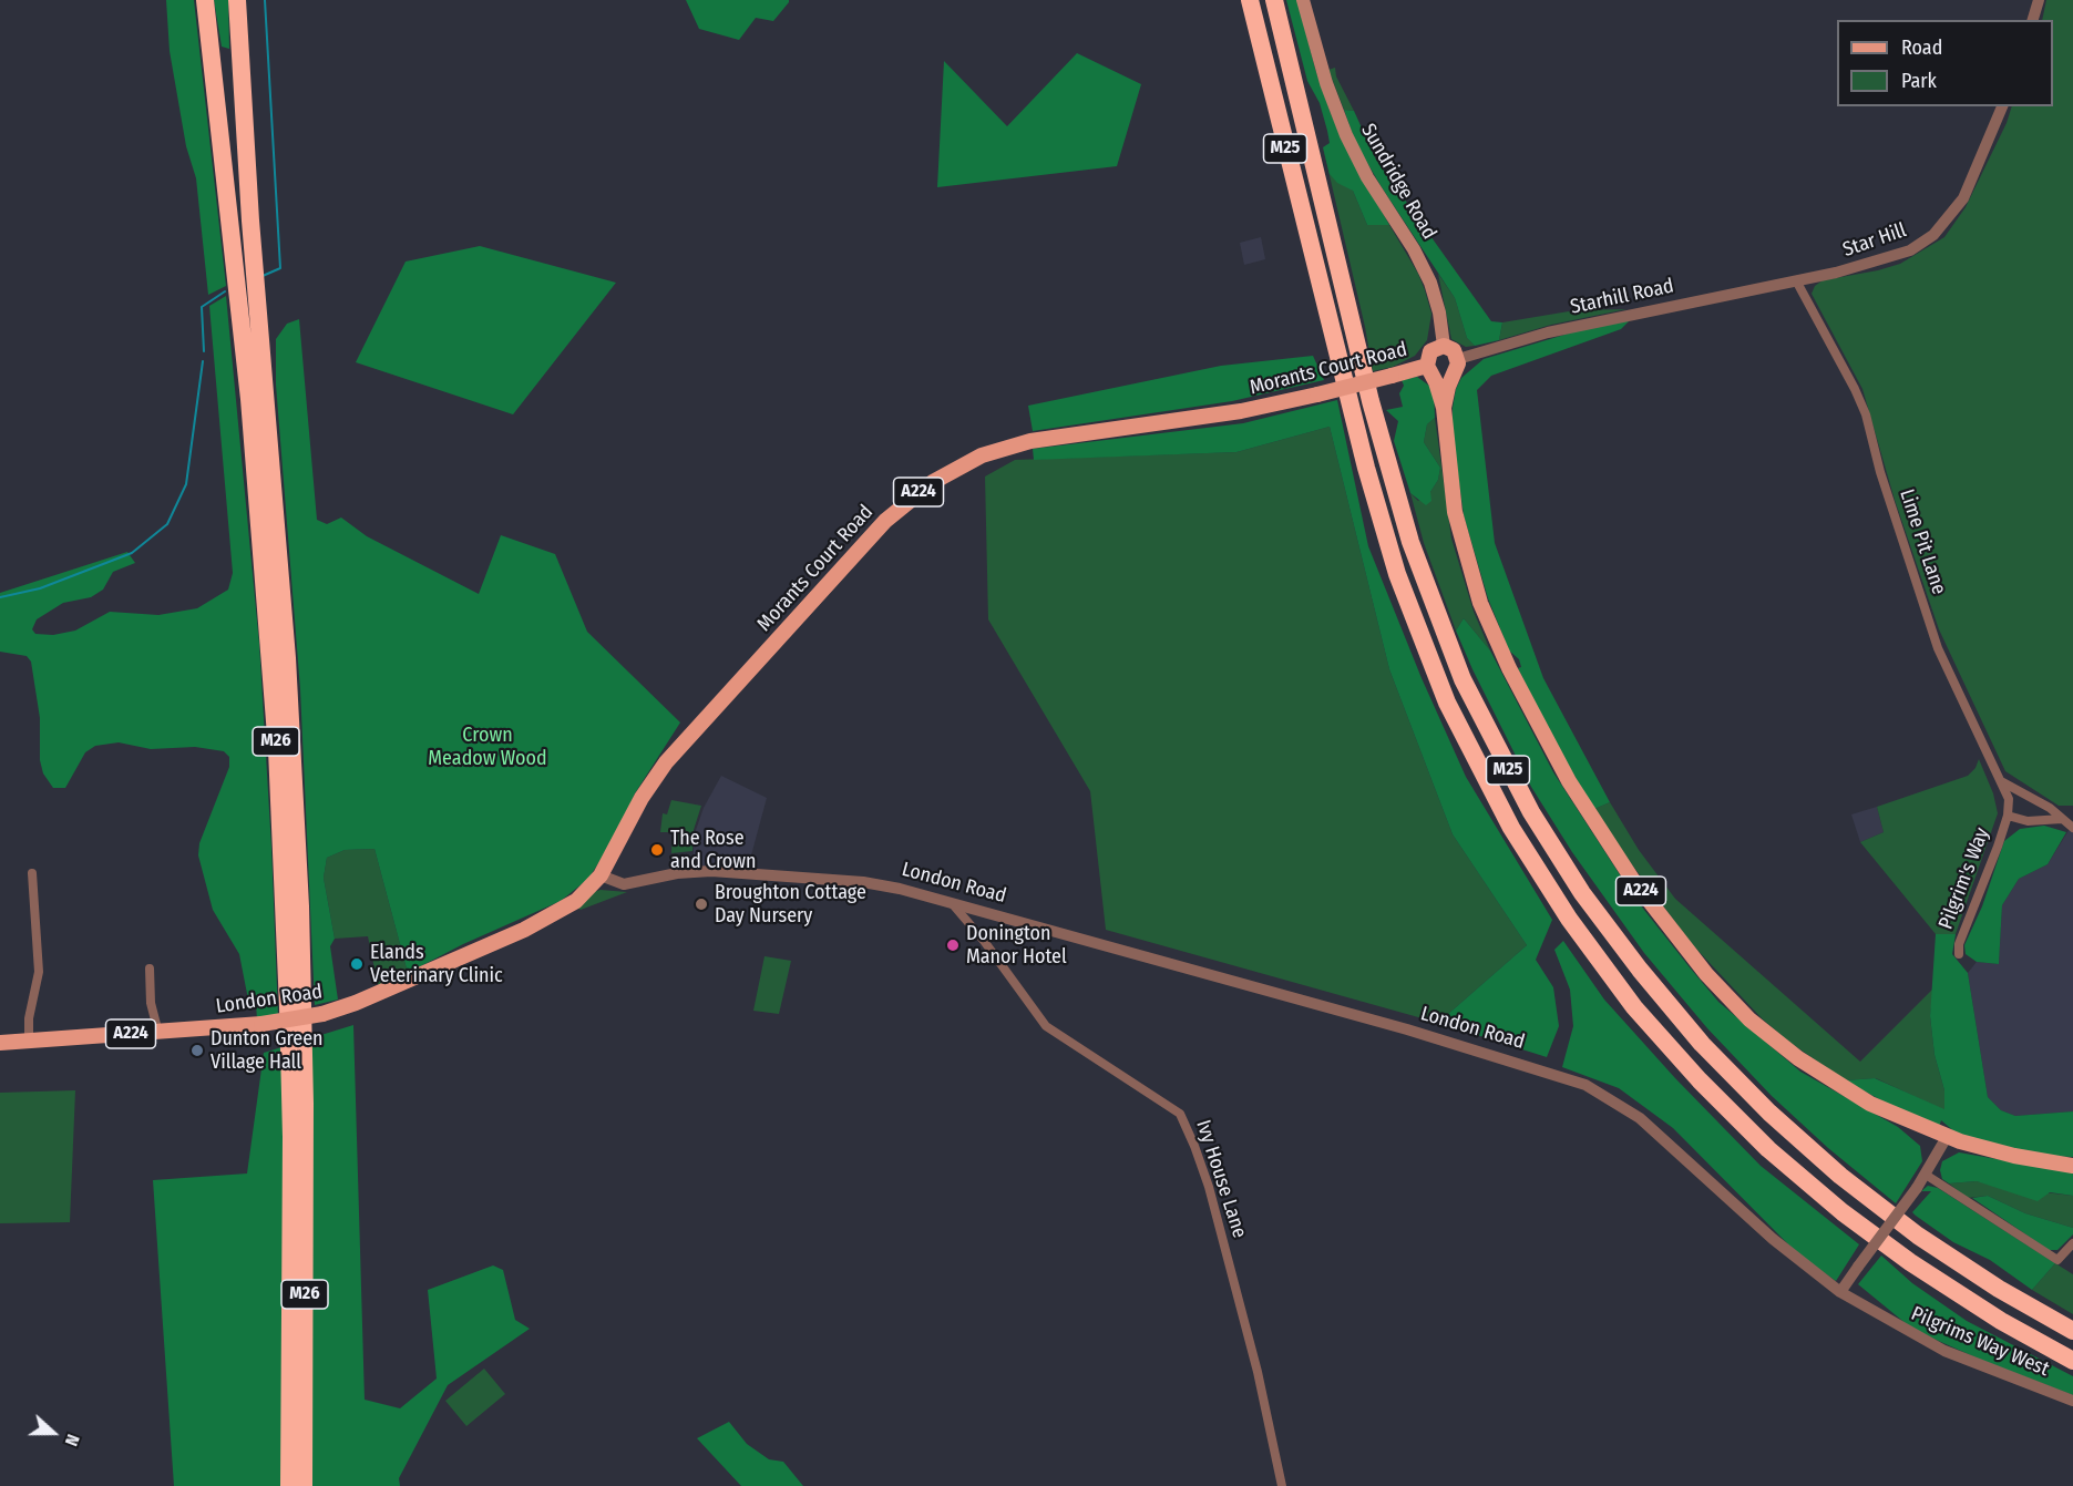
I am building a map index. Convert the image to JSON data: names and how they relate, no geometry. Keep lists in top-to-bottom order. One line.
{"streets":{"highway":["M25","M26"],"main road":["Sundridge Road","Morants Court Road","A224","London Road"],"street":["Star Hill","Starhill Road","Lime Pit Lane","Pilgrim's Way","Ivy House Lane","Pilgrims Way West"]},"crossings":[["Sundridge Road","Starhill Road"],["Sundridge Road","Morants Court Road"],["Sundridge Road","A224"],["Star Hill","Starhill Road"],["Star Hill","Lime Pit Lane"],["Starhill Road","Morants Court Road"],["Starhill Road","A224"],["Starhill Road","Lime Pit Lane"],["Morants Court Road","A224"],["Morants Court Road","London Road"],["Lime Pit Lane","Pilgrim's Way"],["London Road","Ivy House Lane"],["London Road","Pilgrims Way West"]],"parks":["Crown Meadow Wood"],"places":["The Rose and Crown","Broughton Cottage Day Nursery","Donington Manor Hotel","Elands Veterinary Clinic","Dunton Green Village Hall"],"legend":["Road","Park"],"north":"right"}
